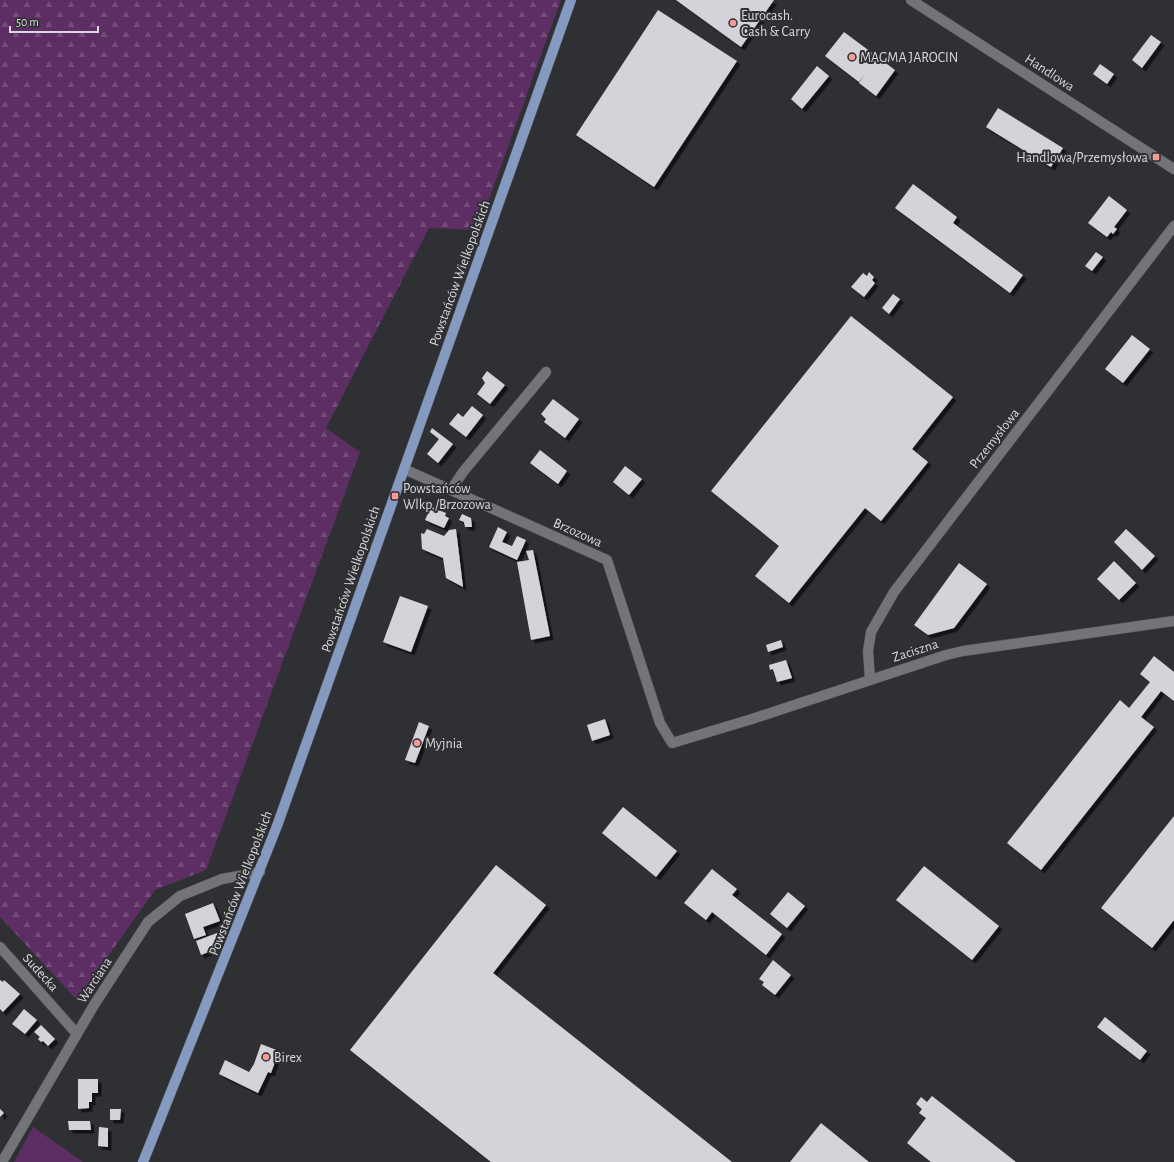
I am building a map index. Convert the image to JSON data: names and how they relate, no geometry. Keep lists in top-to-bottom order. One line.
{"streets":{"main road":["Powstańców Wielkopolskich"],"street":["Handlowa","Przemysłowa","Brzozowa","Zaciszna","Sudecka","Warciana"]},"crossings":[["Powstańców Wielkopolskich","Brzozowa"],["Powstańców Wielkopolskich","Warciana"],["Przemysłowa","Zaciszna"],["Brzozowa","Zaciszna"],["Sudecka","Warciana"]],"places":{"other":["Eurocash. Cash & Carry","MAGMA JAROCIN","Myjnia","Birex"],"transit":["Handlowa/Przemysłowa","Powstańców Wlkp./Brzozowa"]},"scale_bar":"50 m"}
